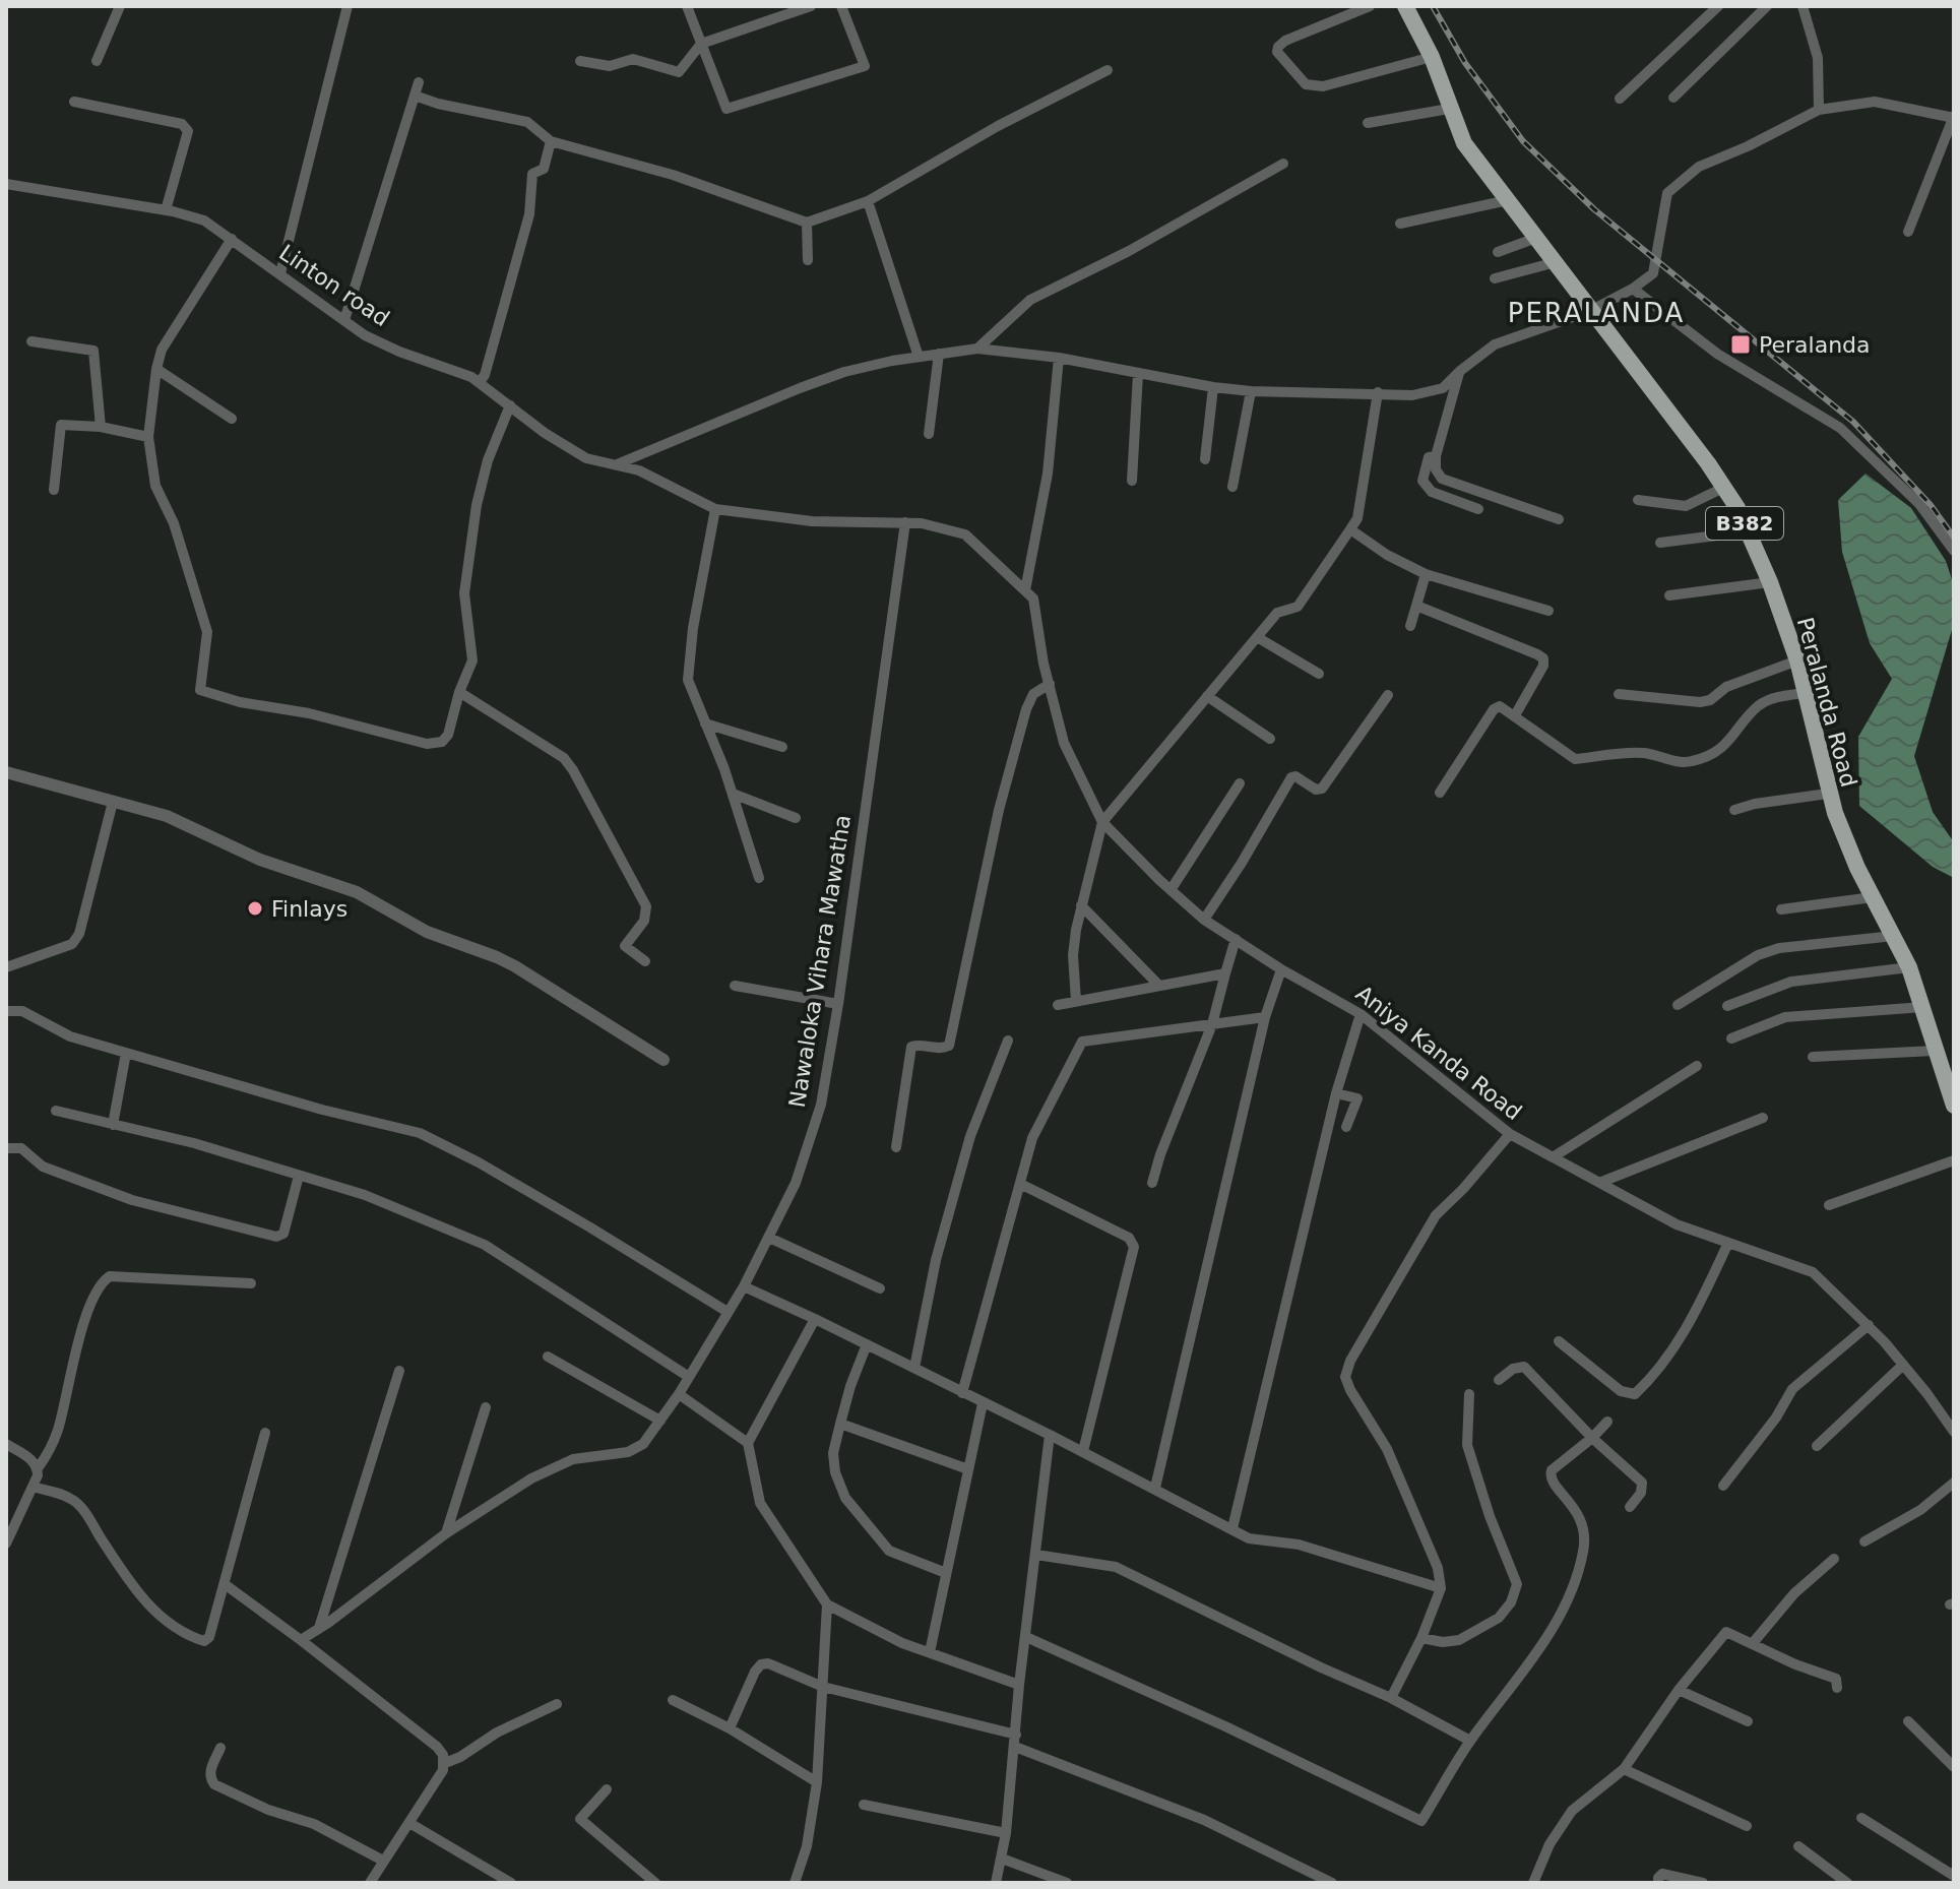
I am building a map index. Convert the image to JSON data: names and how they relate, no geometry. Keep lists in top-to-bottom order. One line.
{"streets":{"main road":["B382","Peralanda Road"],"street":["Linton road","Nawaloka Vihara Mawatha","Aniya Kanda Road"]},"crossings":[["Linton road","Nawaloka Vihara Mawatha"],["Linton road","Aniya Kanda Road"],["Nawaloka Vihara Mawatha","Aniya Kanda Road"]],"districts":["PERALANDA"],"places":{"transit":["Peralanda"],"other":["Finlays"]}}
